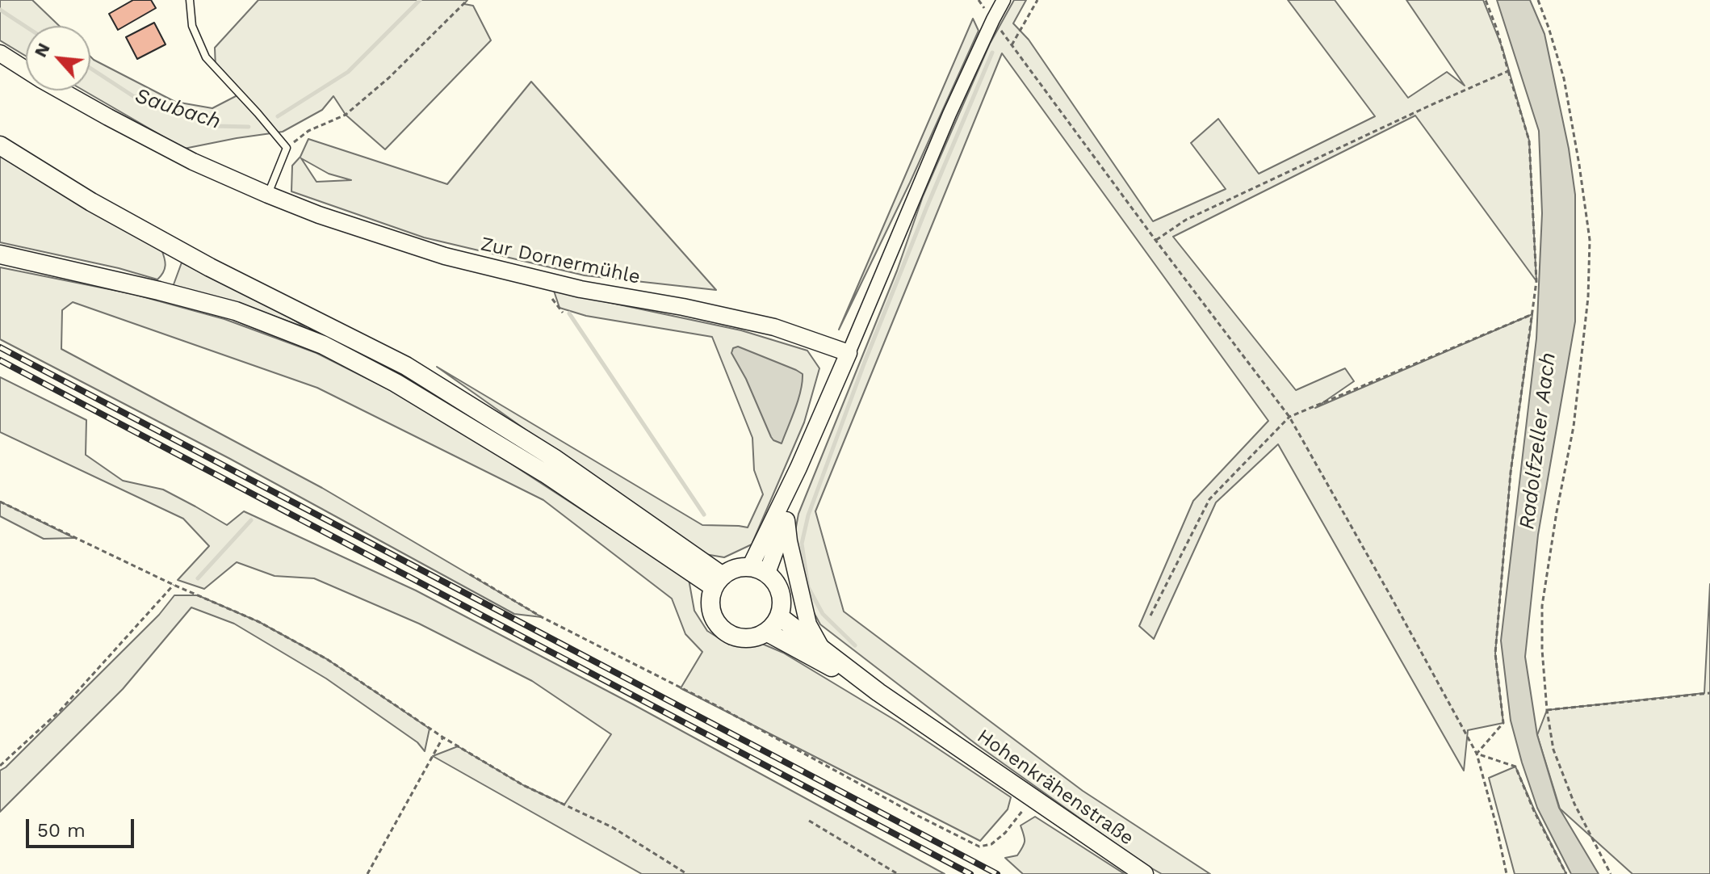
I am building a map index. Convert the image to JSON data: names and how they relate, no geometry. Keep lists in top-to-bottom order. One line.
{"streets":{"main road":["Hohenkrähenstraße"],"street":["Zur Dornermühle"]},"water":["Saubach","Radolfzeller Aach"],"scale_bar":"50 m","north":"top left"}
